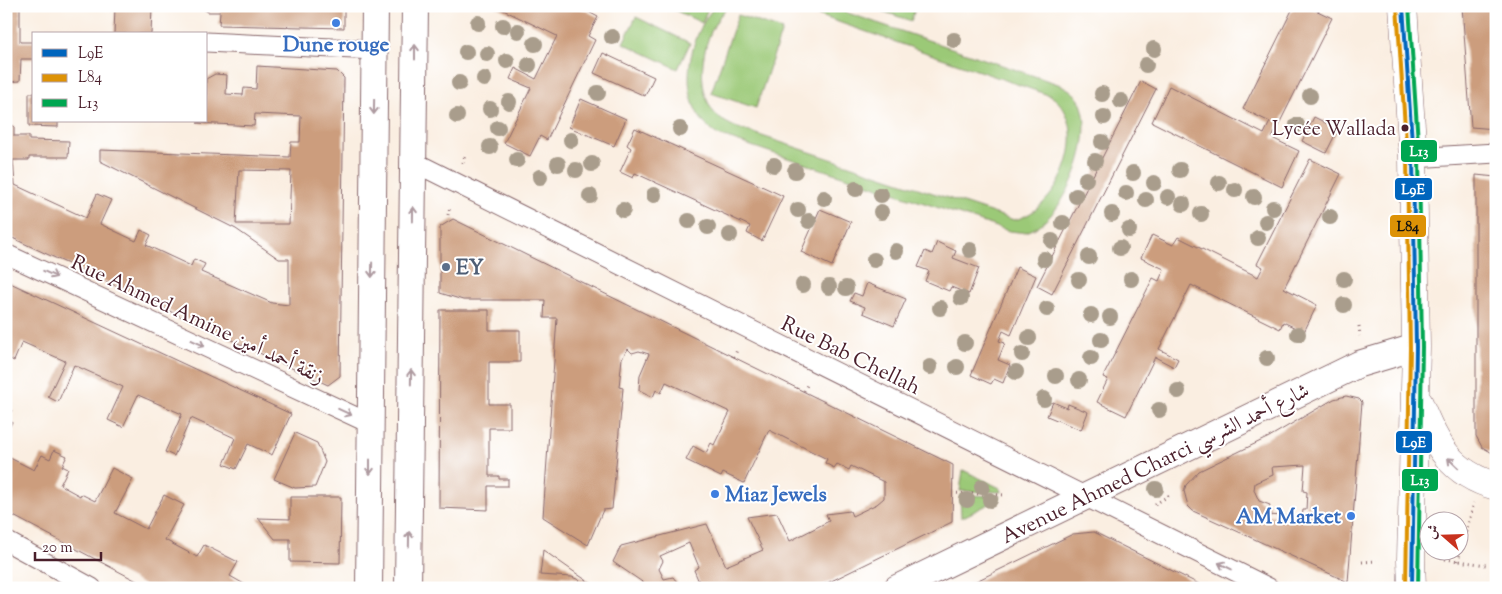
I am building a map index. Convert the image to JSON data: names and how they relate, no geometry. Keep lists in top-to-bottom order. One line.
{"streets":{"main road":["Avenue Ahmed Charci شارع أحمد الشرسي"],"street":["Rue Ahmed Amine زنقة أحمد أمين","Rue Bab Chellah"]},"crossings":[["Rue Bab Chellah","Avenue Ahmed Charci شارع أحمد الشرسي"]],"one_way":["Rue Ahmed Amine زنقة أحمد أمين"],"places":["Dune rouge","Lycée Wallada","EY","Miaz Jewels","AM Market"],"lines":["transit line L9E","transit line L84","transit line L13"],"legend":["L9E","L84","L13"],"scale_bar":"20 m","north":"left"}
